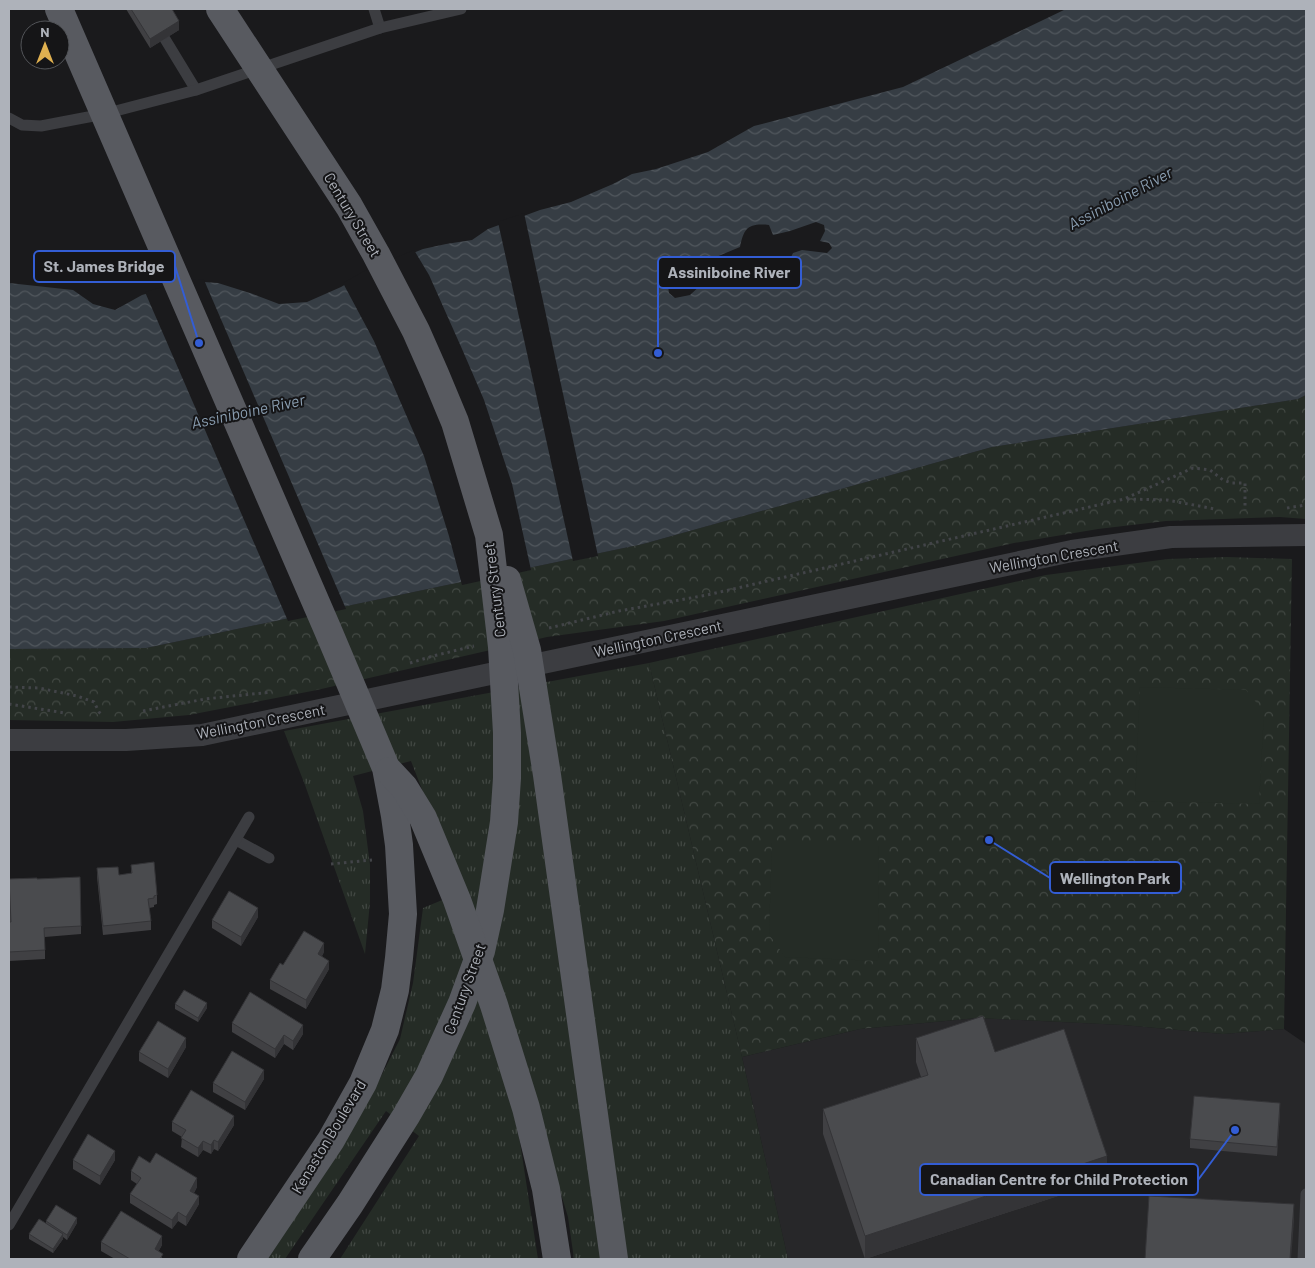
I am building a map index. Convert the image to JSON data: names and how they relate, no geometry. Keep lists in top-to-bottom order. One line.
{"streets":{"main road":["Century Street","Kenaston Boulevard"],"street":["Wellington Crescent"]},"water":["Assiniboine River"],"places":["St. James Bridge","Assiniboine River","Wellington Park","Canadian Centre for Child Protection"],"north":"top"}
